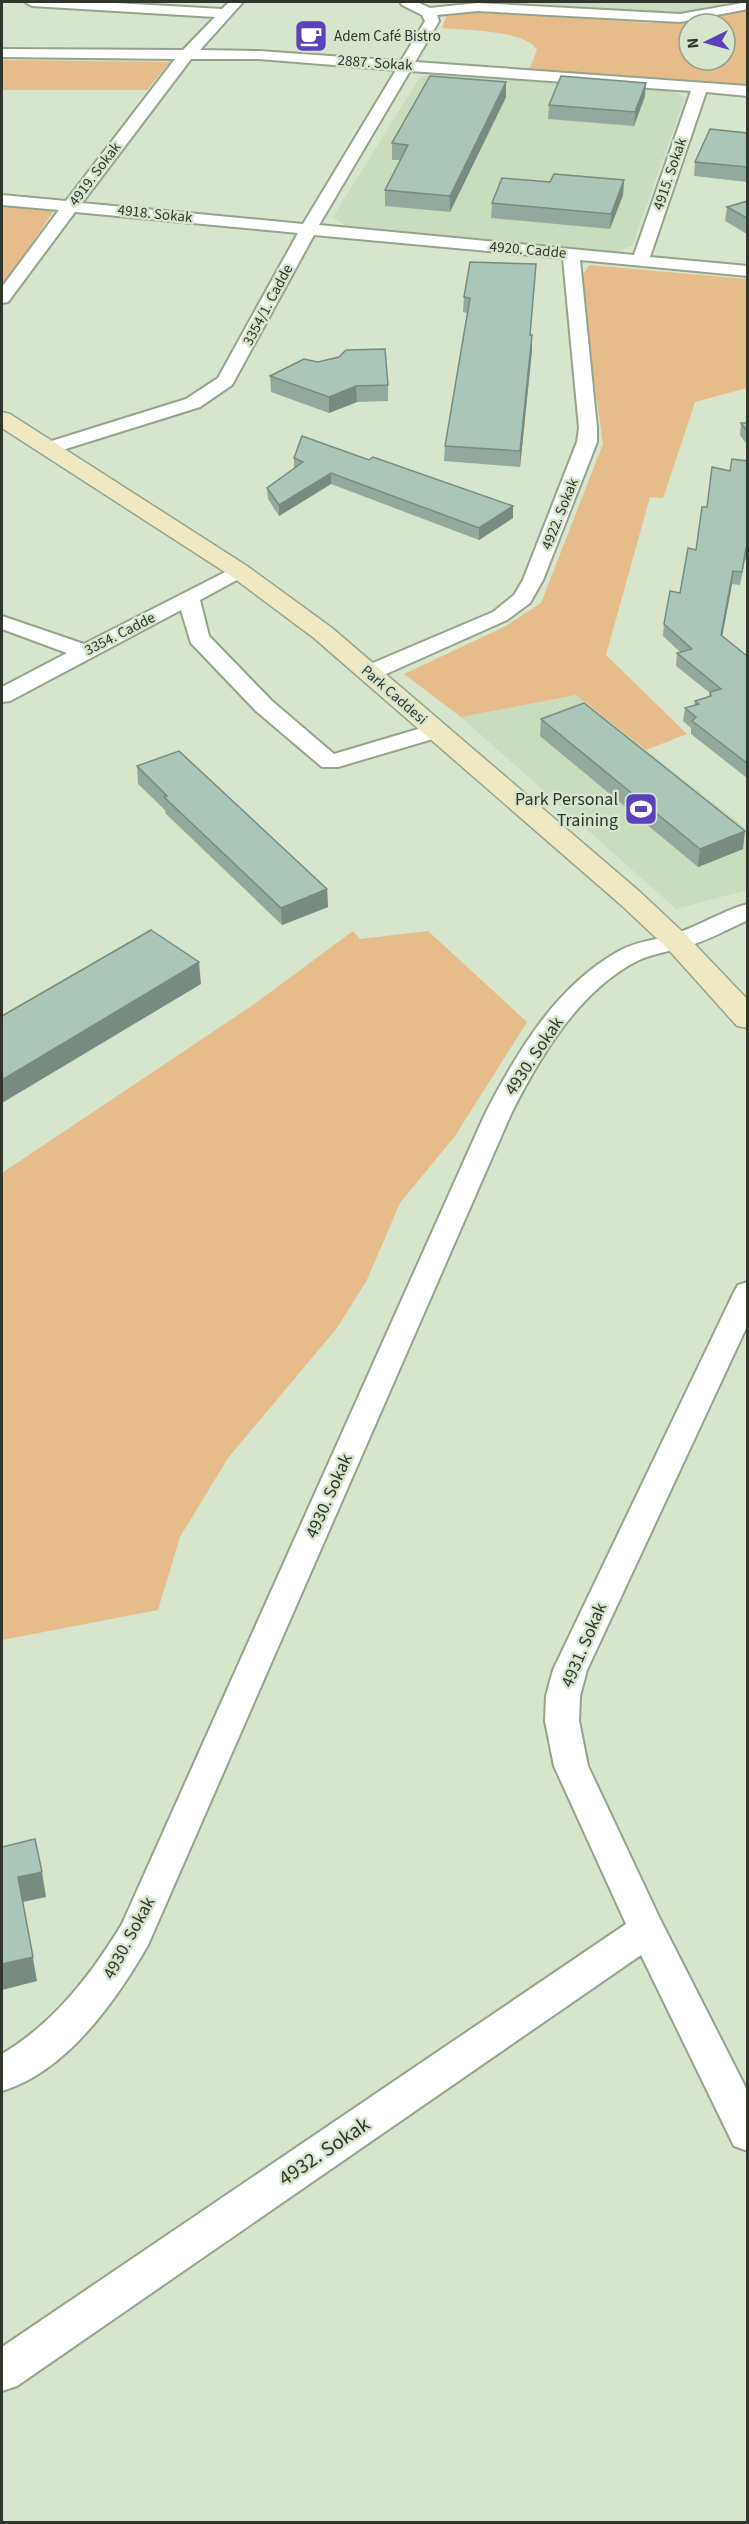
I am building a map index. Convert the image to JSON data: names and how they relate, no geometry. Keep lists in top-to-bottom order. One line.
{"streets":{"street":["2887. Sokak","4919. Sokak","4915. Sokak","4918. Sokak","4920. Cadde","3354/1. Cadde","4922. Sokak","3354. Cadde","Park Caddesi","4930. Sokak","4931. Sokak","4932. Sokak"]},"crossings":[["2887. Sokak","4919. Sokak"],["2887. Sokak","4915. Sokak"],["2887. Sokak","3354/1. Cadde"],["4919. Sokak","4918. Sokak"],["4915. Sokak","4920. Cadde"],["4918. Sokak","4920. Cadde"],["4918. Sokak","3354/1. Cadde"],["4920. Cadde","3354/1. Cadde"],["4920. Cadde","4922. Sokak"],["3354/1. Cadde","Park Caddesi"],["4922. Sokak","Park Caddesi"],["3354. Cadde","Park Caddesi"],["Park Caddesi","4930. Sokak"],["4931. Sokak","4932. Sokak"]],"places":{"cafe":["Adem Café Bistro"],"sports":["Park Personal Training"]},"north":"left"}
